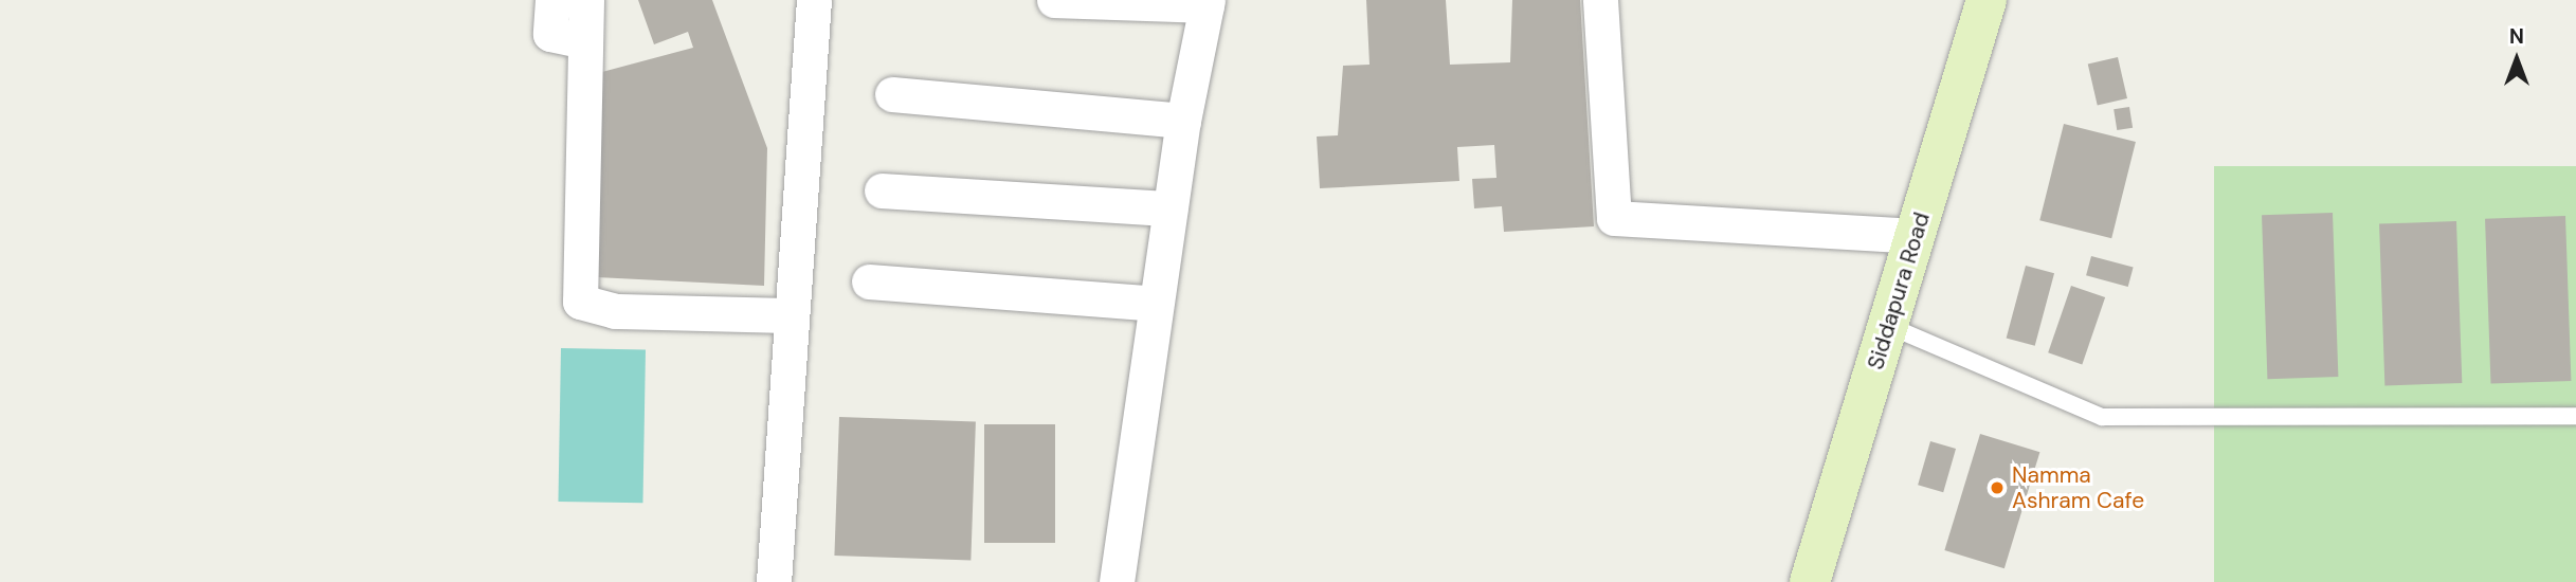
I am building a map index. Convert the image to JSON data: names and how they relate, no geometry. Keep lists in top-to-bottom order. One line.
{"streets":{"street":["Siddapura Road"]},"places":["Namma Ashram Cafe"],"north":"top"}
